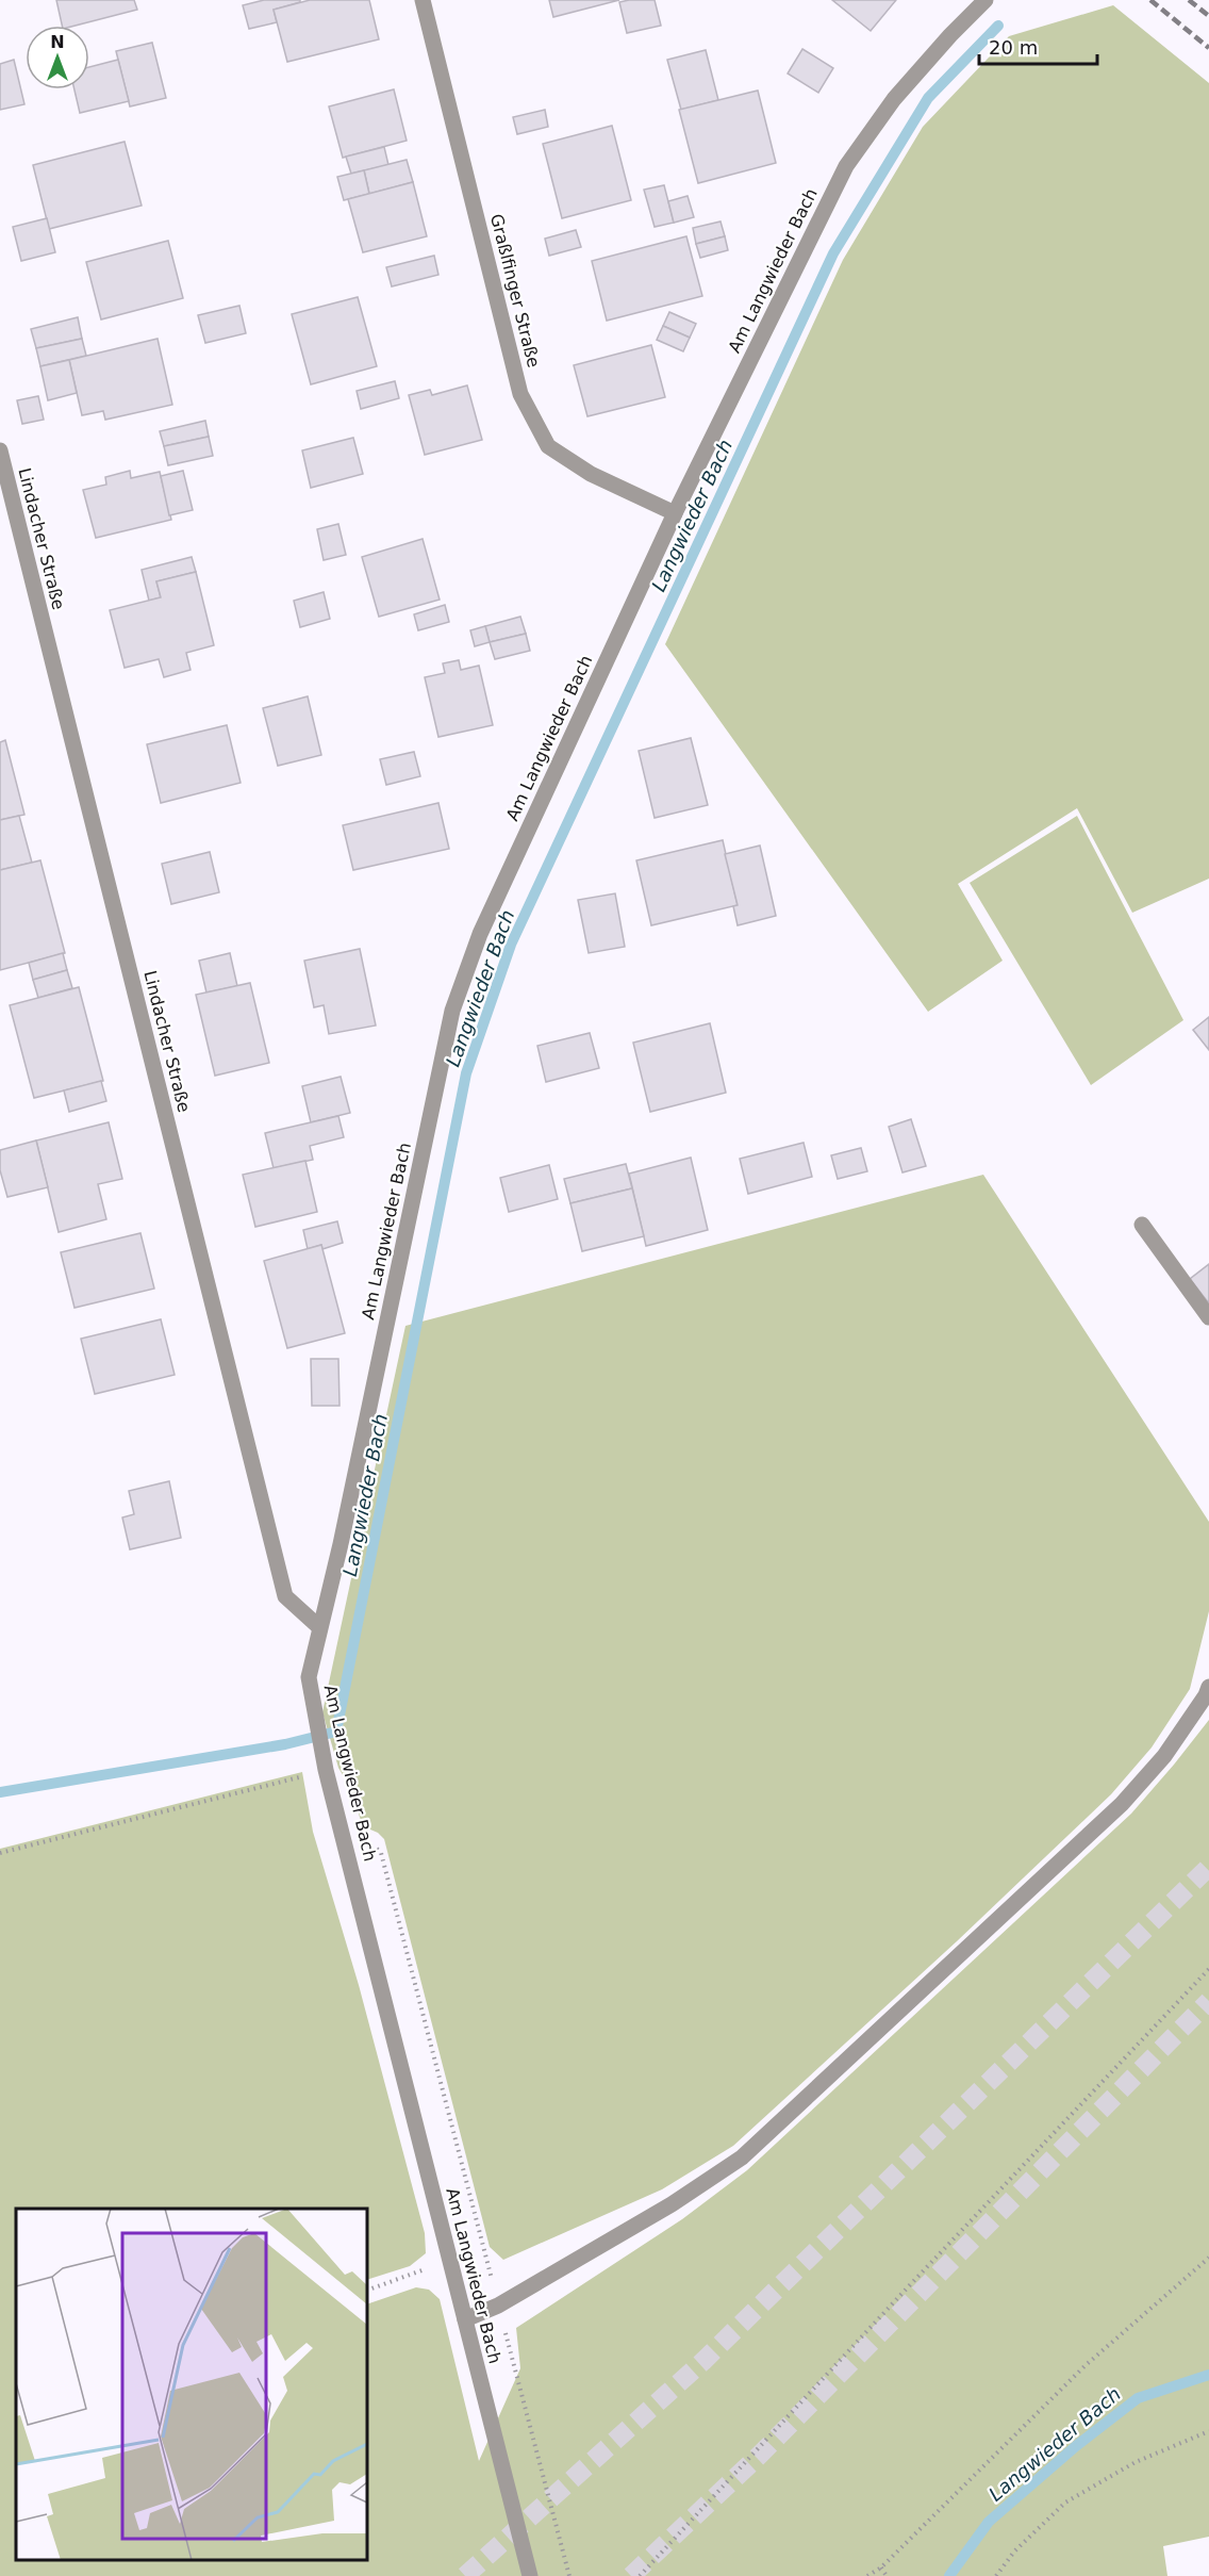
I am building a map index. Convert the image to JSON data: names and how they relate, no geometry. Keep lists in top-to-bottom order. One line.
{"streets":{"street":["Am Langwieder Bach","Graßlfinger Straße","Lindacher Straße"]},"crossings":[["Am Langwieder Bach","Graßlfinger Straße"],["Am Langwieder Bach","Lindacher Straße"]],"water":["Langwieder Bach"],"scale_bar":"20 m","north":"top"}
